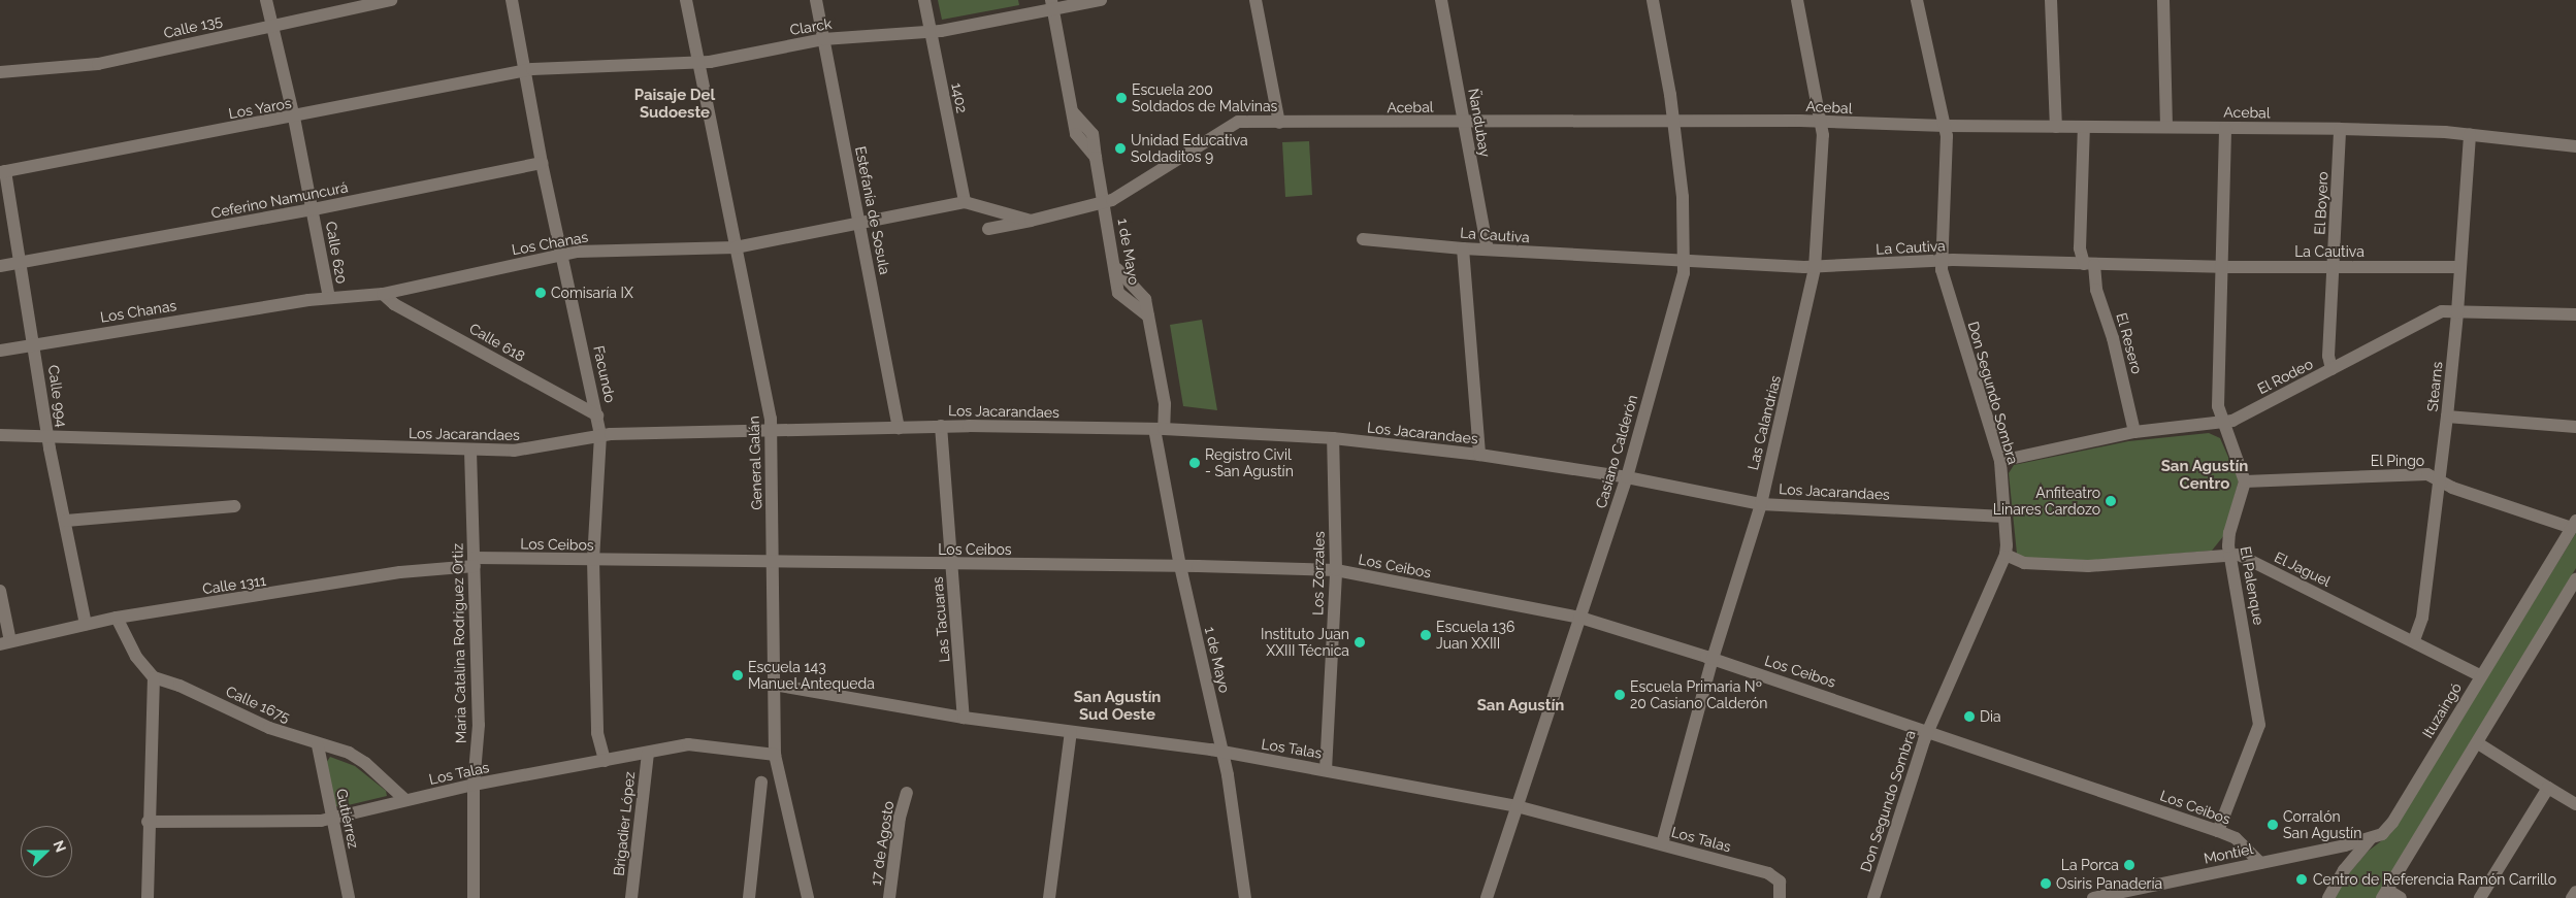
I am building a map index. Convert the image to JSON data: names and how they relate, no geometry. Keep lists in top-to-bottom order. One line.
{"streets":{"street":["Calle 135","Clarck","1402","Acebal","Los Yaros","Ñandubay","Ceferino Namuncurá","El Boyero","Estefanía de Sosula","La Cautiva","Los Chanas","1 de Mayo","Calle 620","Calle 618","El Resero","Facundo","El Rodeo","Stearns","Don Segundo Sombra","Calle 994","Los Jacarandaes","Las Calandrias","Casiano Calderón","El Pingo","General Galán","Los Ceibos","El Jaguel","Los Zorzales","Calle 1311","El Palenque","Las Tacuaras","Maria Catalina Rodriguez Ortiz","Calle 1675","Ituzaingó","Los Talas","Gutiérrez","Brigadier López","17 de Agosto","Montiel"]},"crossings":[["Calle 135","Calle 620"],["Clarck","1402"],["Clarck","Los Yaros"],["Clarck","Estefanía de Sosula"],["Clarck","1 de Mayo"],["Clarck","Facundo"],["Clarck","General Galán"],["1402","Los Chanas"],["Acebal","Ñandubay"],["Acebal","El Boyero"],["Acebal","Los Chanas"],["Acebal","1 de Mayo"],["Acebal","El Resero"],["Acebal","Stearns"],["Acebal","Don Segundo Sombra"],["Acebal","Las Calandrias"],["Acebal","Casiano Calderón"],["Los Yaros","Calle 620"],["Los Yaros","Facundo"],["Los Yaros","Calle 994"],["Ñandubay","La Cautiva"],["Ceferino Namuncurá","Calle 620"],["Ceferino Namuncurá","Facundo"],["Ceferino Namuncurá","Calle 994"],["El Boyero","La Cautiva"],["El Boyero","El Rodeo"],["Estefanía de Sosula","Los Chanas"],["Estefanía de Sosula","Los Jacarandaes"],["La Cautiva","El Resero"],["La Cautiva","Stearns"],["La Cautiva","Don Segundo Sombra"],["La Cautiva","Las Calandrias"],["La Cautiva","Casiano Calderón"],["Los Chanas","1 de Mayo"],["Los Chanas","Calle 620"],["Los Chanas","Calle 618"],["Los Chanas","Facundo"],["Los Chanas","Calle 994"],["Los Chanas","General Galán"],["1 de Mayo","Los Jacarandaes"],["1 de Mayo","Los Ceibos"],["1 de Mayo","Los Talas"],["Calle 618","Facundo"],["El Resero","El Rodeo"],["Facundo","Los Jacarandaes"],["Facundo","Los Ceibos"],["Facundo","Los Talas"],["El Rodeo","Stearns"],["El Rodeo","Don Segundo Sombra"],["Stearns","El Pingo"],["Stearns","El Jaguel"],["Don Segundo Sombra","Los Jacarandaes"],["Don Segundo Sombra","Los Ceibos"],["Don Segundo Sombra","El Jaguel"],["Calle 994","Los Jacarandaes"],["Calle 994","Calle 1311"],["Los Jacarandaes","Las Calandrias"],["Los Jacarandaes","Casiano Calderón"],["Los Jacarandaes","General Galán"],["Los Jacarandaes","Los Zorzales"],["Los Jacarandaes","Las Tacuaras"],["Los Jacarandaes","Maria Catalina Rodriguez Ortiz"],["Las Calandrias","Los Ceibos"],["Las Calandrias","Los Talas"],["Casiano Calderón","Los Ceibos"],["Casiano Calderón","Los Talas"],["El Pingo","El Palenque"],["El Pingo","Ituzaingó"],["General Galán","Los Ceibos"],["General Galán","Los Talas"],["Los Ceibos","Los Zorzales"],["Los Ceibos","Calle 1311"],["Los Ceibos","El Palenque"],["Los Ceibos","Las Tacuaras"],["Los Ceibos","Maria Catalina Rodriguez Ortiz"],["Los Ceibos","Montiel"],["El Jaguel","El Palenque"],["El Jaguel","Ituzaingó"],["Los Zorzales","Los Talas"],["Calle 1311","Maria Catalina Rodriguez Ortiz"],["Calle 1311","Calle 1675"],["Las Tacuaras","Los Talas"],["Maria Catalina Rodriguez Ortiz","Los Talas"],["Calle 1675","Los Talas"],["Calle 1675","Gutiérrez"],["Ituzaingó","Montiel"],["Los Talas","Gutiérrez"],["Los Talas","Brigadier López"]],"districts":["Paisaje Del Sudoeste","San Agustín Centro","San Agustín Sud Oeste","San Agustín"],"places":["Escuela 200 Soldados de Malvinas","Unidad Educativa Soldaditos 9","Comisaría IX","Registro Civil - San Agustín","Anfiteatro Linares Cardozo","Escuela 136 Juan XXIII","Instituto Juan XXIII Técnica","Escuela 143 Manuel Antequeda","Escuela Primaria Nº 20 Casiano Calderón","Dia","Corralón San Agustín","La Porca","Centro de Referencia Ramón Carrillo","Osiris Panadería"],"north":"right"}
